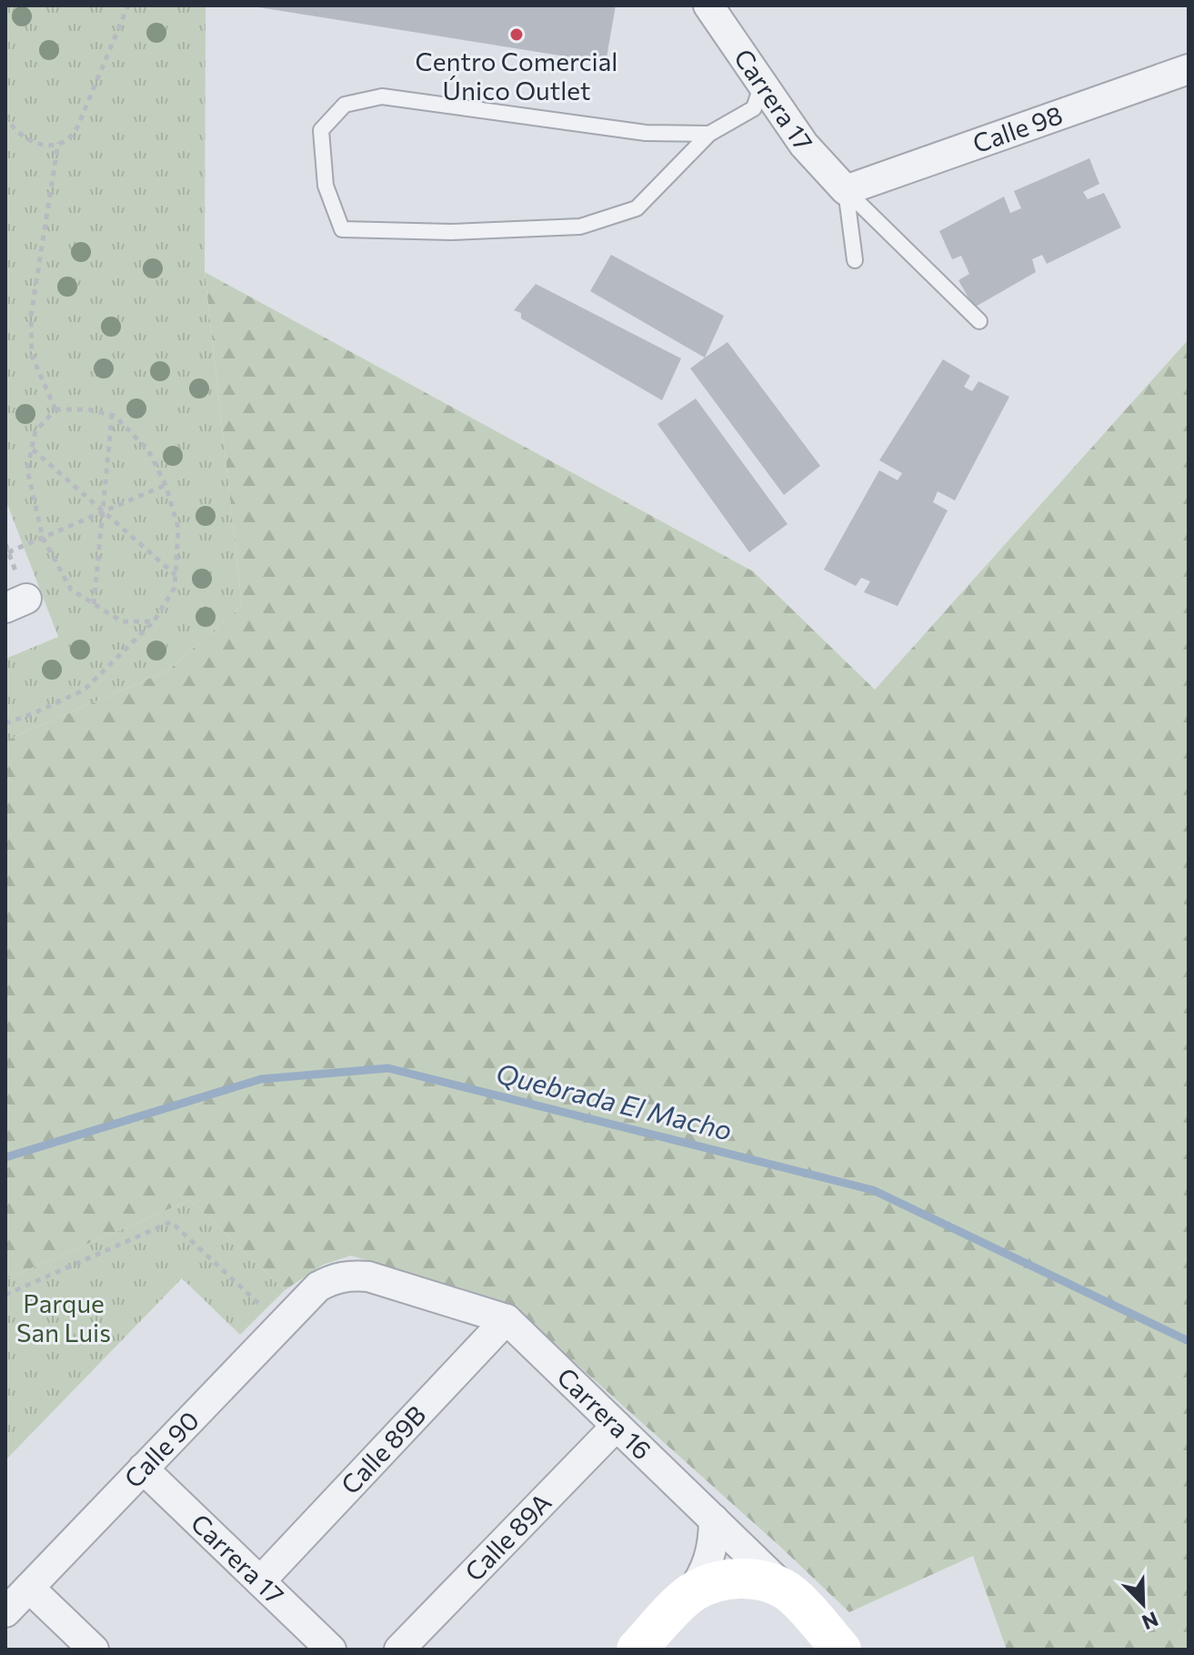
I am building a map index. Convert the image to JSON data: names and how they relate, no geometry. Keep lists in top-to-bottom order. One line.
{"streets":{"street":["Carrera 17","Calle 98","Carrera 16","Calle 90","Calle 89B","Calle 89A"]},"crossings":[["Carrera 17","Calle 98"],["Carrera 17","Calle 90"],["Carrera 17","Calle 89B"],["Carrera 16","Calle 90"],["Carrera 16","Calle 89B"],["Carrera 16","Calle 89A"]],"water":["Quebrada El Macho"],"parks":["Parque San Luis"],"places":["Centro Comercial Único Outlet"],"north":"bottom right"}
